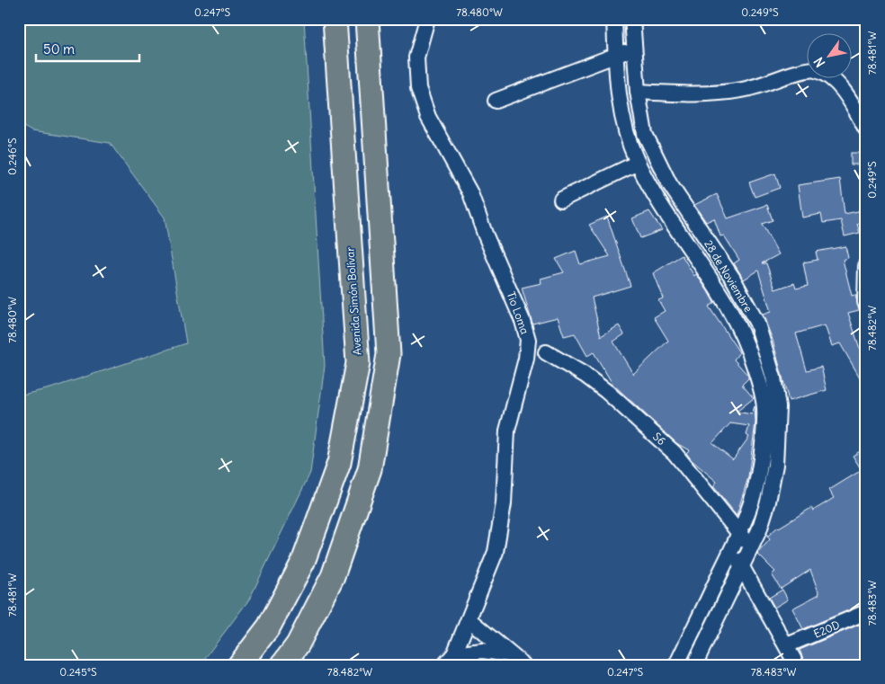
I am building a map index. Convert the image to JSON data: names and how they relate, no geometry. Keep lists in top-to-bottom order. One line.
{"streets":{"highway":["Avenida Simón Bolívar"],"street":["28 de Noviembre","Tio Loma","S6","E20D"]},"crossings":[["28 de Noviembre","S6"]],"scale_bar":"50 m","north":"bottom left","coordinates":["0.247°S","78.480°W","0.249°S","78.481°W","0.246°S","78.482°W","78.483°W","0.245°S"]}
